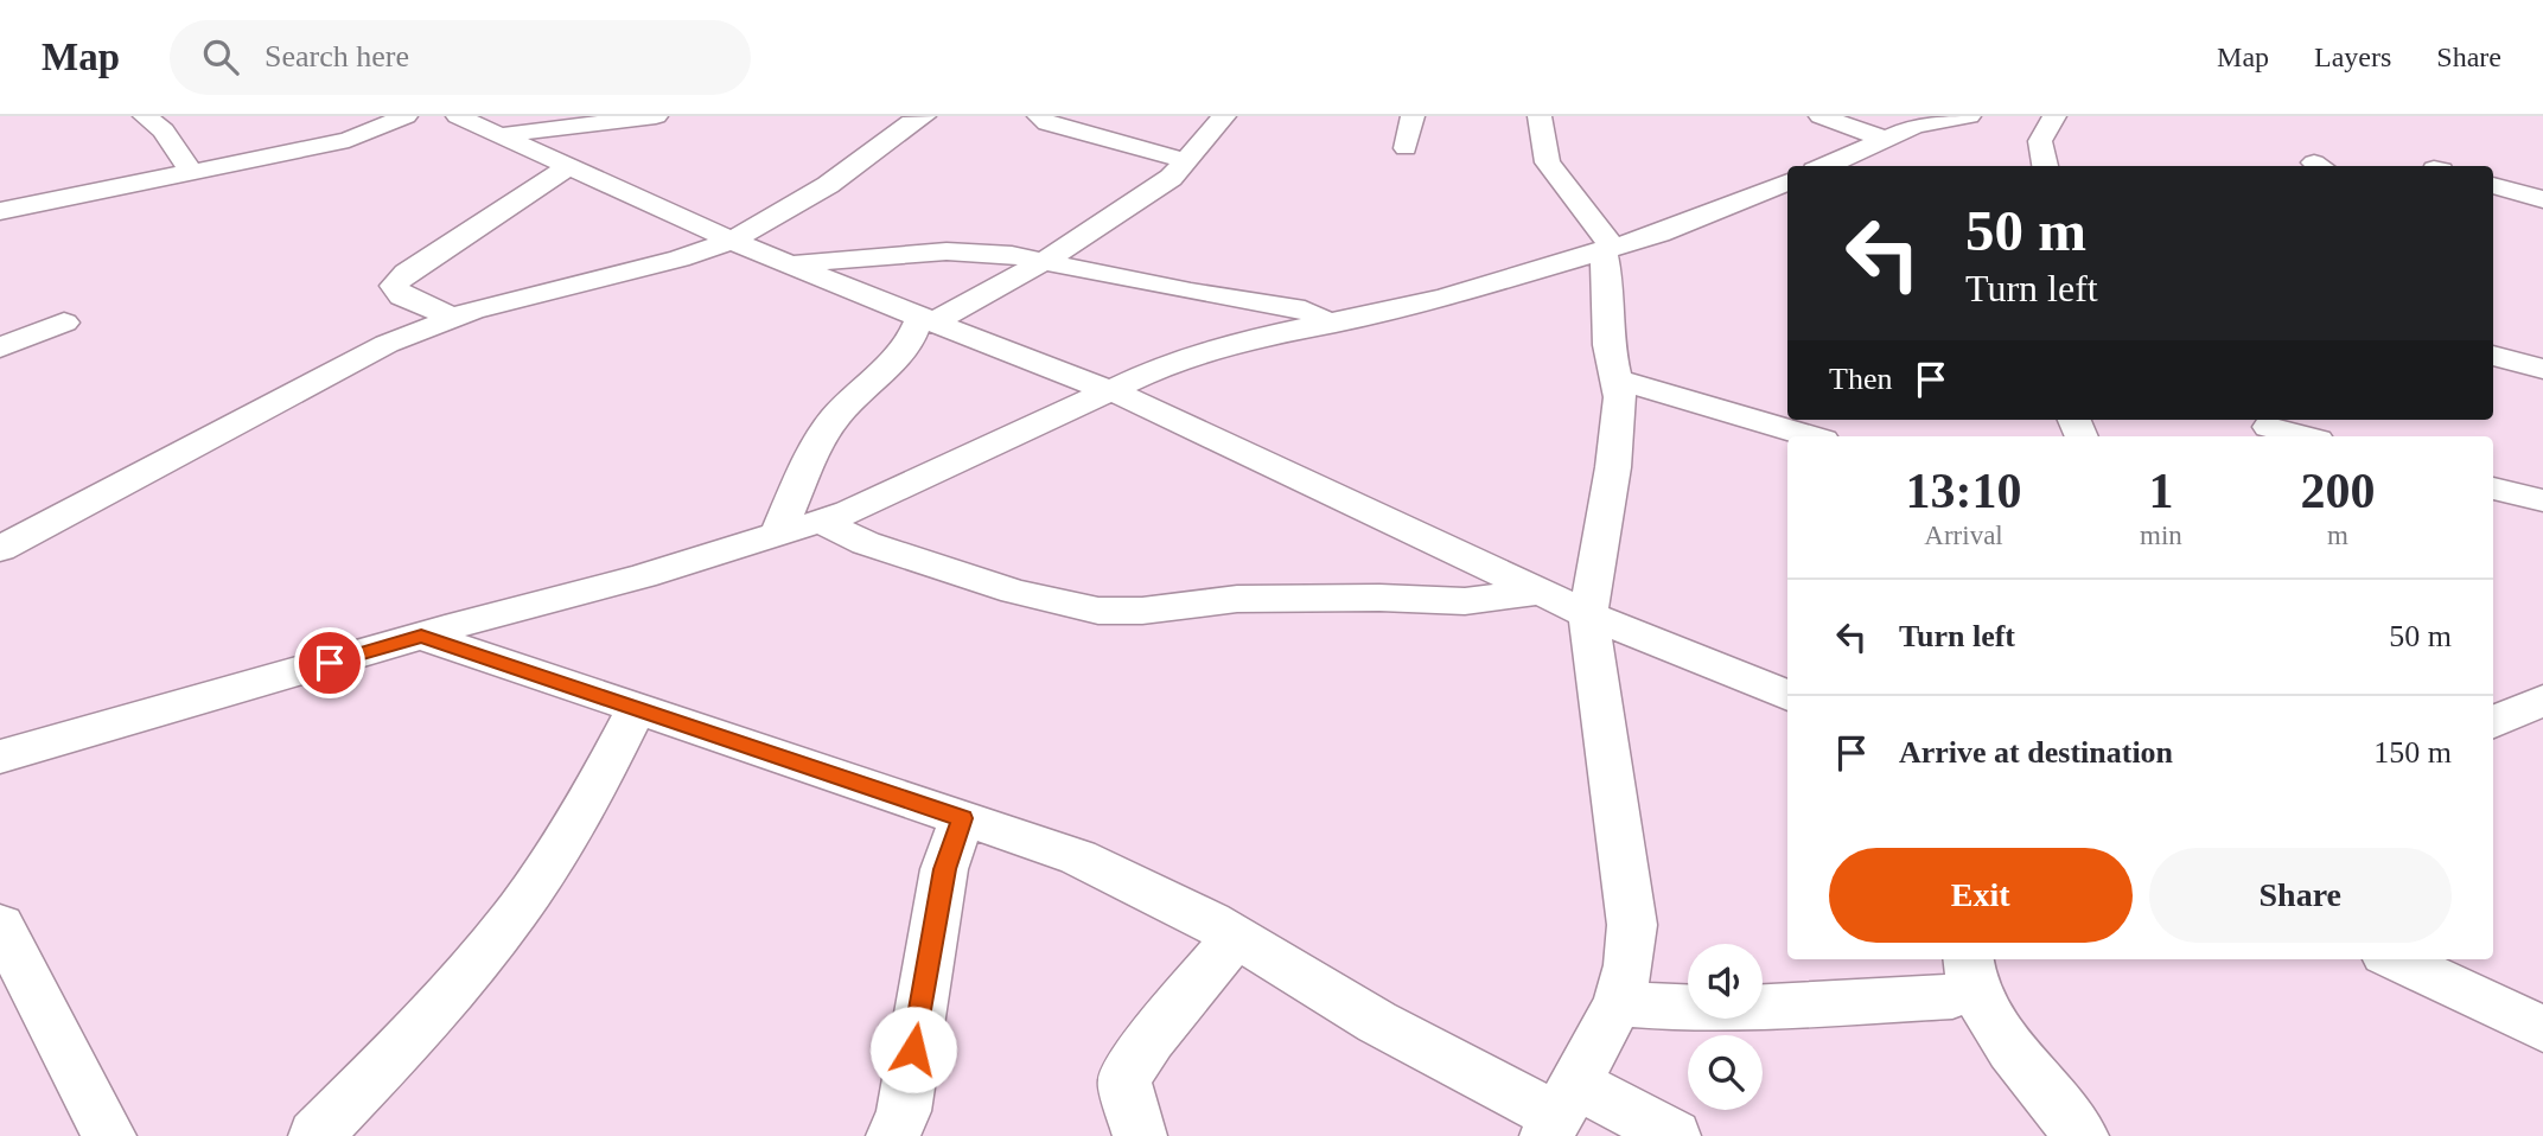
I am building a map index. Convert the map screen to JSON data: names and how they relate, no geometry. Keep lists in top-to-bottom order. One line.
{"page":{"header":"Map","search":"Search here","nav":["Map","Layers","Share"],"turn":["50 m","Turn left"],"then":"Then","eta":["13:10","Arrival","1","min","200","m"],"list":[{"name":"Turn left","value":"50 m"},{"name":"Arrive at destination","value":"150 m"}],"buttons":["Exit","Share"]}}
